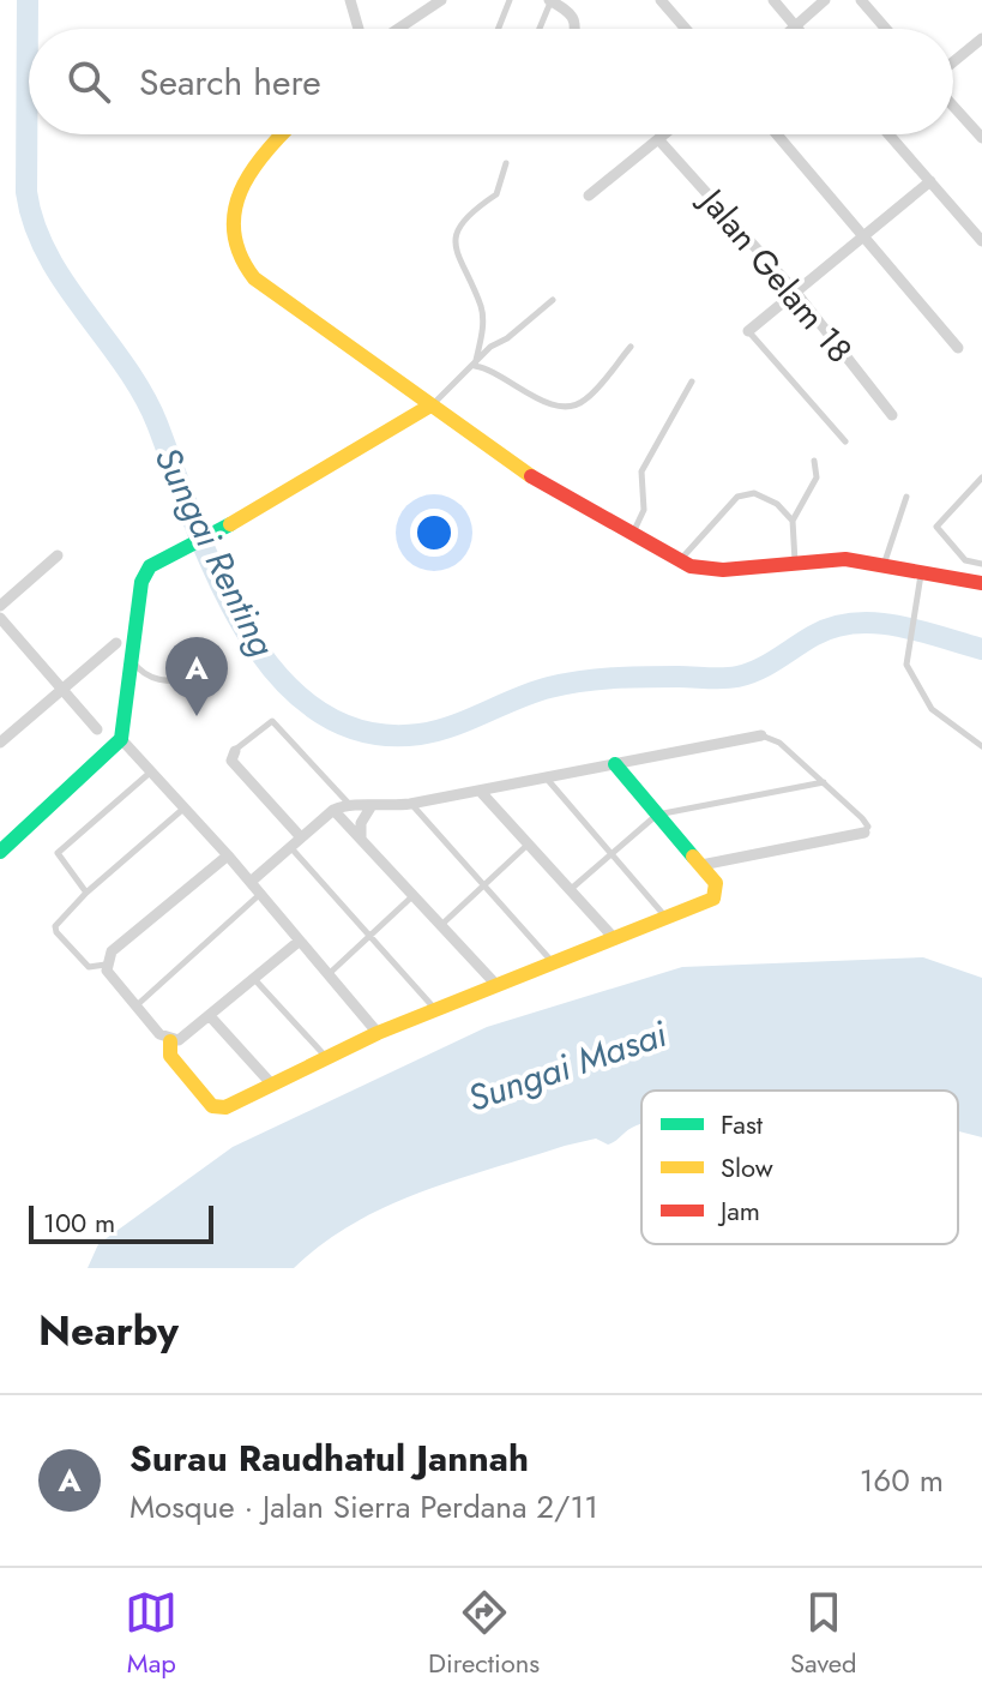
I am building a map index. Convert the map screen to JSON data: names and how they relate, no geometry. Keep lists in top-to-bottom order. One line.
{"streets":{"street":["Jalan Gelam 18"]},"water":["Sungai Renting","Sungai Masai"],"legend":["Fast","Slow","Jam"],"scale_bar":"100 m","page":{"search":"Search here","pins":"A","scale":"100 m","heading":"Nearby","list":[{"mark":"A","name":"Surau Raudhatul Jannah","note":"Mosque · Jalan Sierra Perdana 2/11","value":"160 m"}],"nav":["Map","Directions","Saved"]}}
